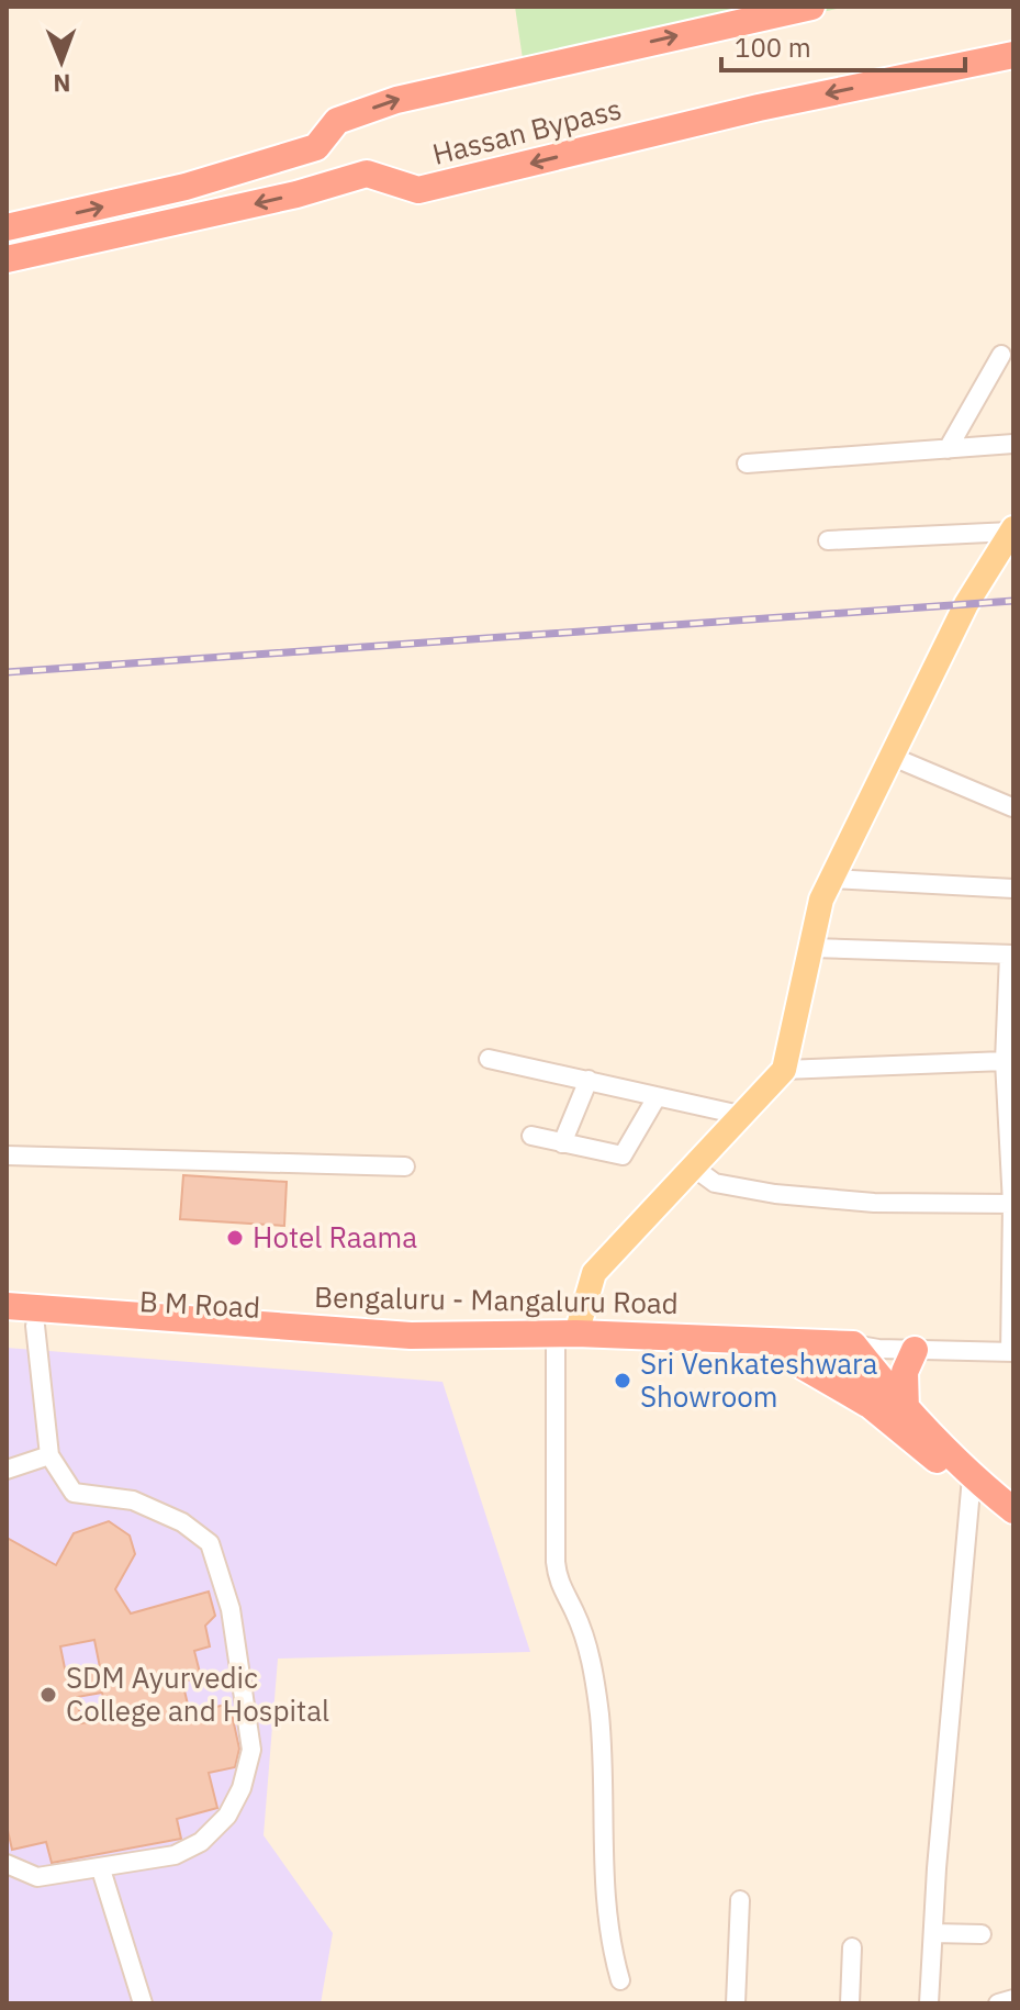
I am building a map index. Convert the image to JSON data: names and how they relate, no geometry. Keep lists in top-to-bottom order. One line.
{"streets":{"highway":["Hassan Bypass","Bengaluru - Mangaluru Road","B M Road"]},"crossings":[["Bengaluru - Mangaluru Road","B M Road"]],"places":["Hotel Raama","Sri Venkateshwara Showroom","SDM Ayurvedic College and Hospital"],"scale_bar":"100 m","north":"bottom"}
